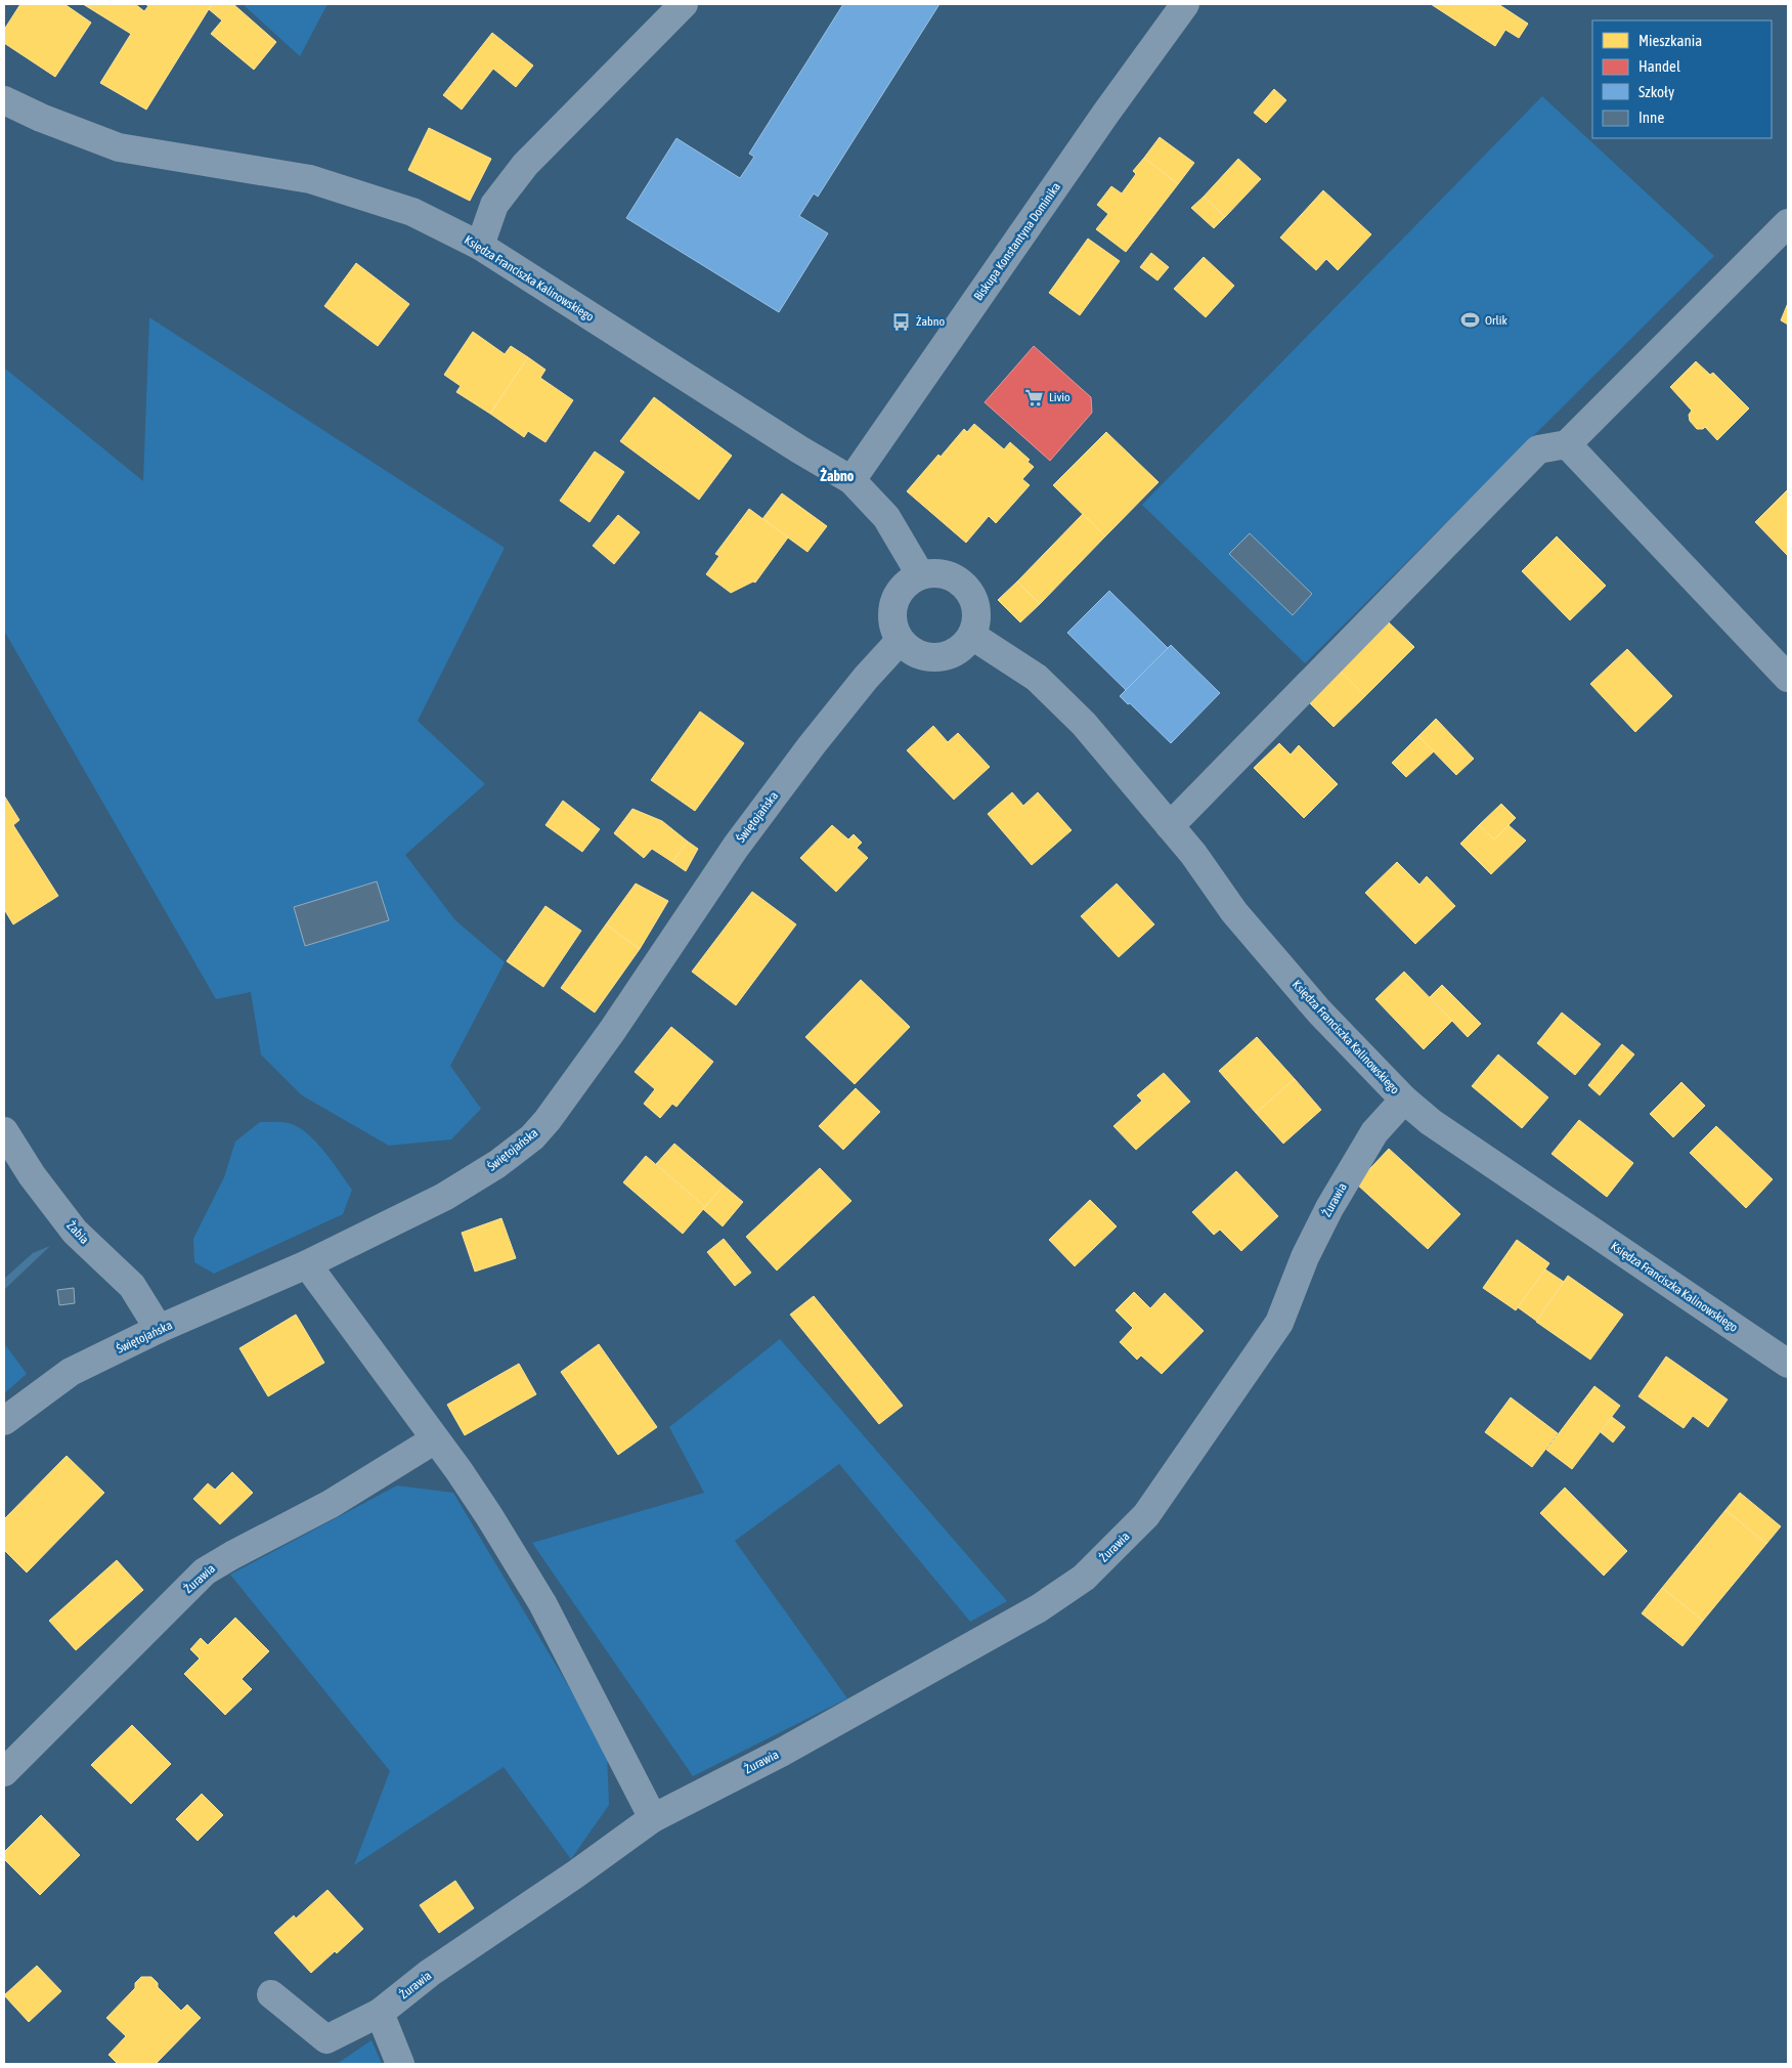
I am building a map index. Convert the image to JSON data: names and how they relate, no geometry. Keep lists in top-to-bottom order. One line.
{"streets":{"street":["Biskupa Konstantyna Dominika","Księdza Franciszka Kalinowskiego","Świętojańska","Żurawia","Żabia"]},"crossings":[["Biskupa Konstantyna Dominika","Księdza Franciszka Kalinowskiego"],["Księdza Franciszka Kalinowskiego","Świętojańska"],["Księdza Franciszka Kalinowskiego","Żurawia"],["Świętojańska","Żabia"]],"districts":["Żabno"],"places":{"sports":["Orlik"],"bus stop":["Żabno"],"supermarket":["Livio"]},"legend":["Mieszkania","Handel","Szkoły","Inne"]}
